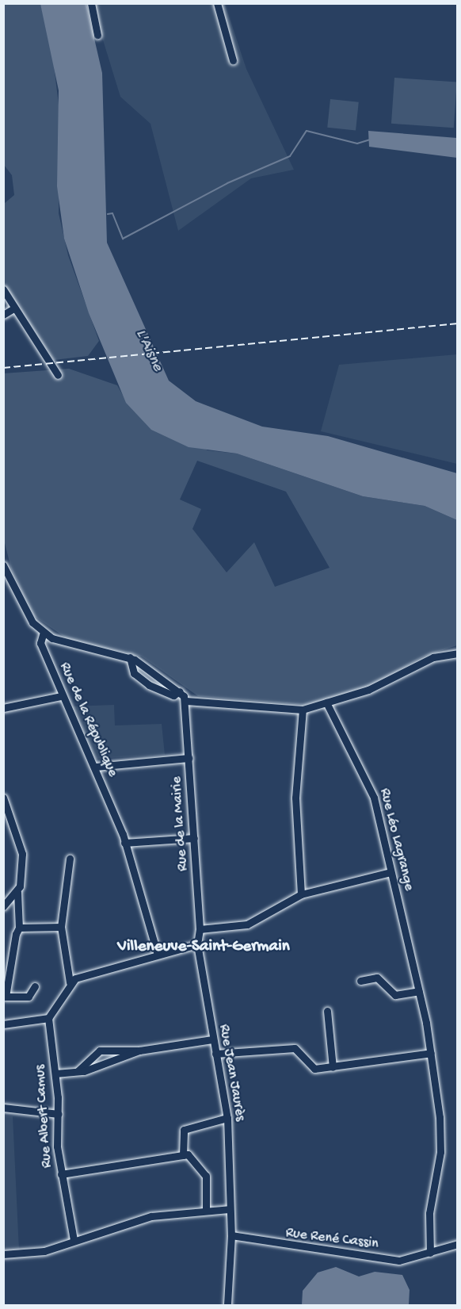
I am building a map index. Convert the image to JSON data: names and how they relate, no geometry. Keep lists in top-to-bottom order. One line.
{"streets":{"street":["Rue de la République","Rue de la Mairie","Rue Léo Lagrange","Rue Jean Jaurès","Rue Albert Camus","Rue René Cassin"]},"crossings":[["Rue de la Mairie","Rue Jean Jaurès"],["Rue Léo Lagrange","Rue René Cassin"],["Rue Jean Jaurès","Rue René Cassin"]],"districts":["Villeneuve-Saint-Germain"],"water":["L'Aisne"]}
